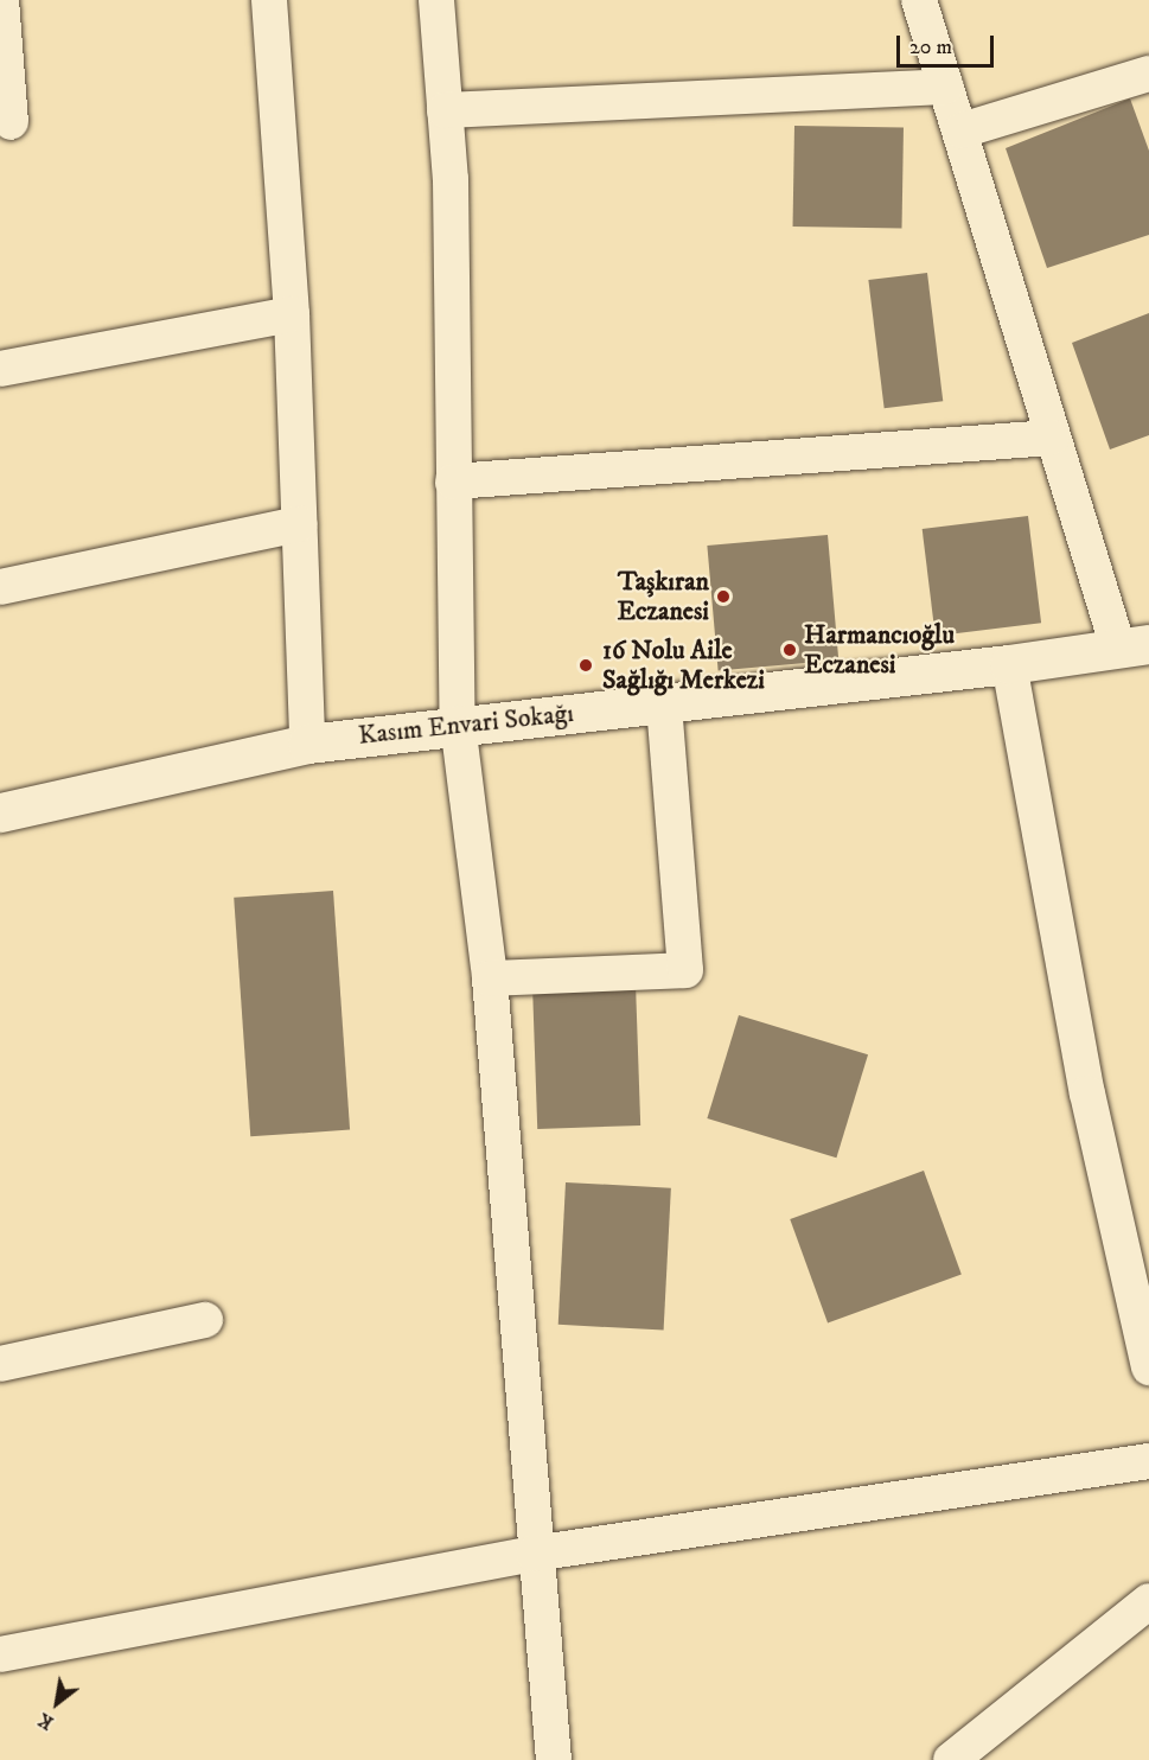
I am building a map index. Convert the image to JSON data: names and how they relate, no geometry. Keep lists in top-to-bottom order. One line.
{"streets":{"street":["Kasım Envari Sokağı"]},"places":["Taşkıran Eczanesi","Harmancıoğlu Eczanesi","16 Nolu Aile Sağlığı Merkezi"],"scale_bar":"20 m","north":"bottom left"}
